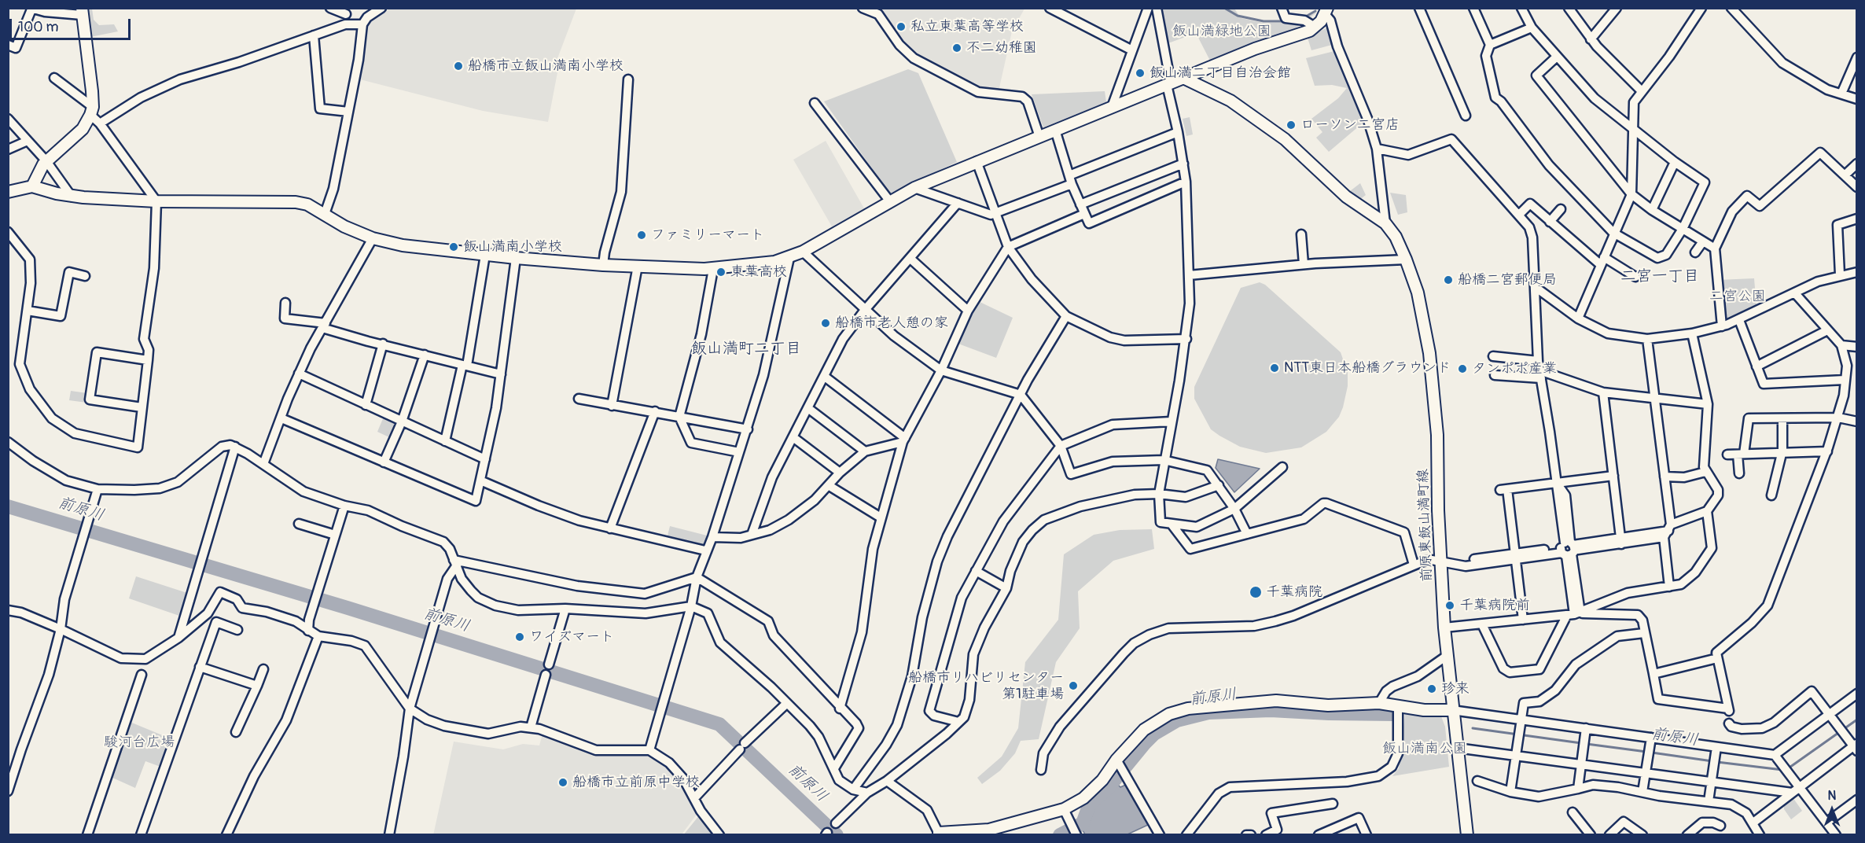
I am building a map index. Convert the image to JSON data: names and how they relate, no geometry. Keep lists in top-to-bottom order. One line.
{"streets":{"street":["前原東飯山満町線"]},"districts":["二宮一丁目","飯山満町二丁目"],"water":["前原川"],"parks":["飯山満緑地公園","二宮公園","駿河台広場","飯山満南公園"],"places":["私立東葉高等学校","不二幼稚園","船橋市立飯山満南小学校","飯山満二丁目自治会館","ローソン二宮店","ファミリーマート","飯山満南小学校","東葉高校","船橋二宮郵便局","船橋市老人憩の家","NTT東日本船橋グラウンド","タンポポ産業","千葉病院","千葉病院前","ワイズマート","船橋市リハビリセンター 第1駐車場","珍来","船橋市立前原中学校"],"scale_bar":"100 m","north":"top"}
